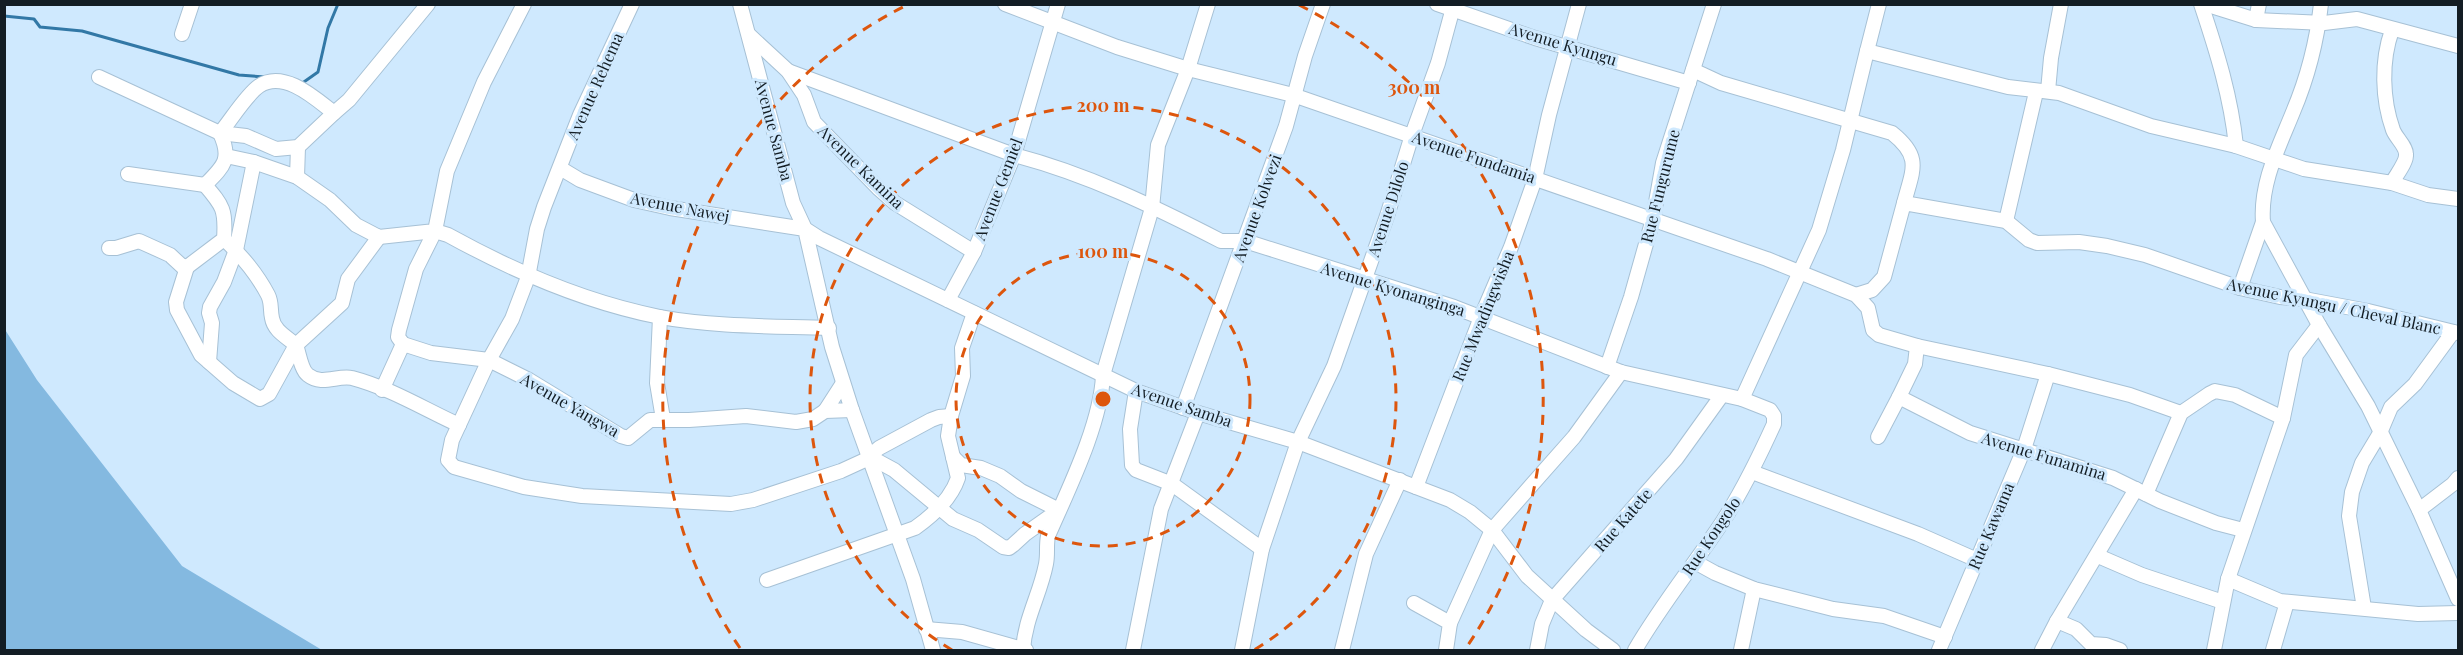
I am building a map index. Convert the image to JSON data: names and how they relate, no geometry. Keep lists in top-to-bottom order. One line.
{"streets":{"street":["Avenue Kyungu","Avenue Rehema","Avenue Samba","Avenue Fundamia","Avenue Kamina","Rue Fungurume","Avenue Gemiel","Avenue Nawej","Avenue Kolwezi","Avenue Dilolo","Avenue Kyonanginga","Avenue Kyungu / Cheval Blanc","Rue Mwadingwisha","Avenue Yangwa","Avenue Funamina","Rue Katete","Rue Kawama","Rue Kongolo"]},"crossings":[["Avenue Kyungu","Rue Fungurume"],["Avenue Kyungu","Avenue Dilolo"],["Avenue Kyungu","Avenue Kyungu / Cheval Blanc"],["Avenue Kyungu","Rue Mwadingwisha"],["Avenue Rehema","Avenue Nawej"],["Avenue Rehema","Avenue Yangwa"],["Avenue Samba","Avenue Kamina"],["Avenue Samba","Rue Fungurume"],["Avenue Samba","Avenue Gemiel"],["Avenue Samba","Avenue Nawej"],["Avenue Samba","Avenue Kolwezi"],["Avenue Samba","Avenue Dilolo"],["Avenue Samba","Rue Mwadingwisha"],["Avenue Samba","Rue Katete"],["Avenue Fundamia","Rue Fungurume"],["Avenue Fundamia","Avenue Gemiel"],["Avenue Fundamia","Avenue Kolwezi"],["Avenue Fundamia","Avenue Dilolo"],["Avenue Fundamia","Rue Mwadingwisha"],["Avenue Kamina","Avenue Gemiel"],["Avenue Kamina","Avenue Kyonanginga"],["Rue Fungurume","Avenue Kyonanginga"],["Avenue Gemiel","Avenue Kyonanginga"],["Avenue Kolwezi","Avenue Kyonanginga"],["Avenue Dilolo","Avenue Kyonanginga"],["Avenue Kyonanginga","Rue Mwadingwisha"],["Avenue Kyonanginga","Rue Katete"],["Avenue Kyonanginga","Rue Kongolo"],["Avenue Funamina","Rue Kawama"]],"rings":["300 m","200 m","100 m"]}
